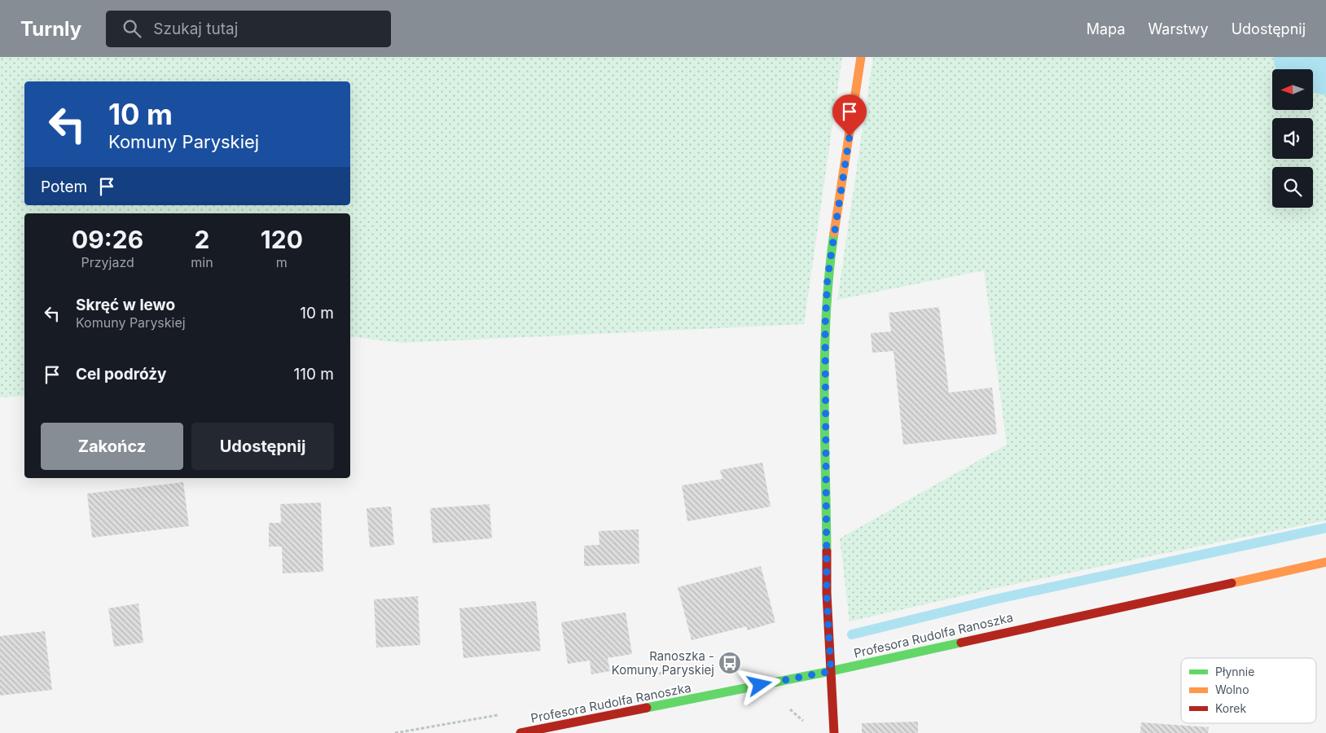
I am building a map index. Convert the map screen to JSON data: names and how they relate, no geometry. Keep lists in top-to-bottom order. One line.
{"streets":{"street":["Profesora Rudolfa Ranoszka"]},"places":{"bus stop":["Ranoszka - Komuny Paryskiej"]},"legend":["Płynnie","Wolno","Korek"],"north":"left","page":{"header":"Turnly","search":"Szukaj tutaj","nav":["Mapa","Warstwy","Udostępnij"],"turn":["10 m","Komuny Paryskiej"],"then":"Potem","eta":["09:26","Przyjazd","2","min","120","m"],"list":[{"name":"Skręć w lewo","note":"Komuny Paryskiej","value":"10 m"},{"name":"Cel podróży","value":"110 m"}],"buttons":["Zakończ","Udostępnij"]}}
